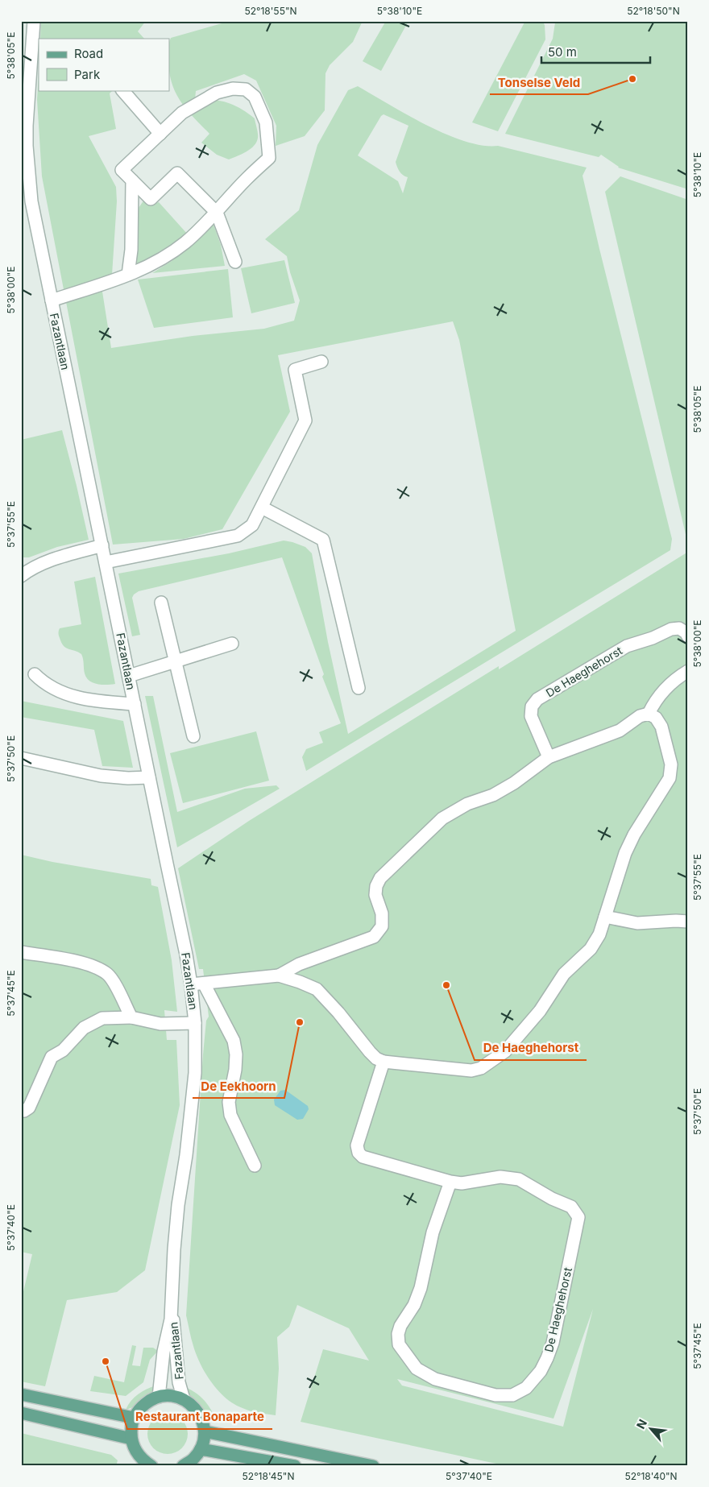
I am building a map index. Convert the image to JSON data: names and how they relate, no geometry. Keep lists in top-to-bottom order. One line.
{"streets":{"street":["Fazantlaan","De Haeghehorst"]},"places":["Tonselse Veld","De Haeghehorst","De Eekhoorn","Restaurant Bonaparte"],"legend":["Road","Park"],"scale_bar":"50 m","north":"top left","coordinates":["52°18'55\"N","5°38'10\"E","52°18'50\"N","5°38'05\"E","5°38'00\"E","5°37'55\"E","5°37'50\"E","5°37'45\"E","5°37'40\"E","52°18'45\"N","52°18'40\"N"]}
